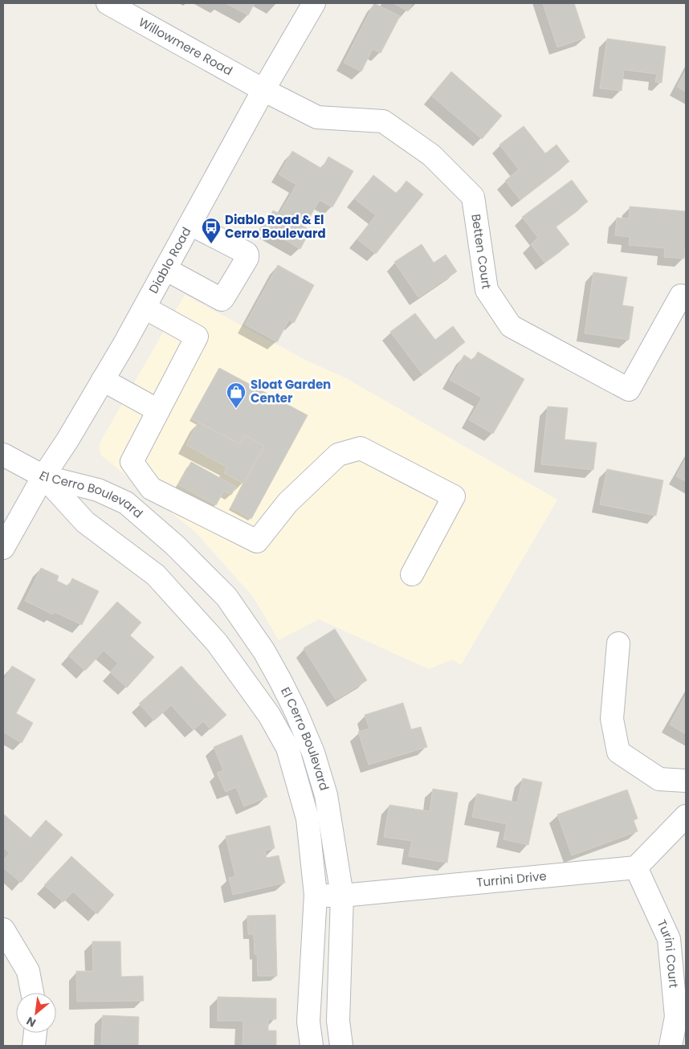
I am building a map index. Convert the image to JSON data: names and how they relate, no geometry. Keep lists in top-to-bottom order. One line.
{"streets":{"street":["Willowmere Road","Betten Court","Diablo Road","El Cerro Boulevard","Turrini Drive","Turini Court"]},"crossings":[["Willowmere Road","Betten Court"],["Willowmere Road","Diablo Road"],["Betten Court","Diablo Road"],["Diablo Road","El Cerro Boulevard"],["El Cerro Boulevard","Turrini Drive"],["Turrini Drive","Turini Court"]],"places":{"bus stop":["Diablo Road & El Cerro Boulevard"],"shop":["Sloat Garden Center"]},"north":"bottom left"}
